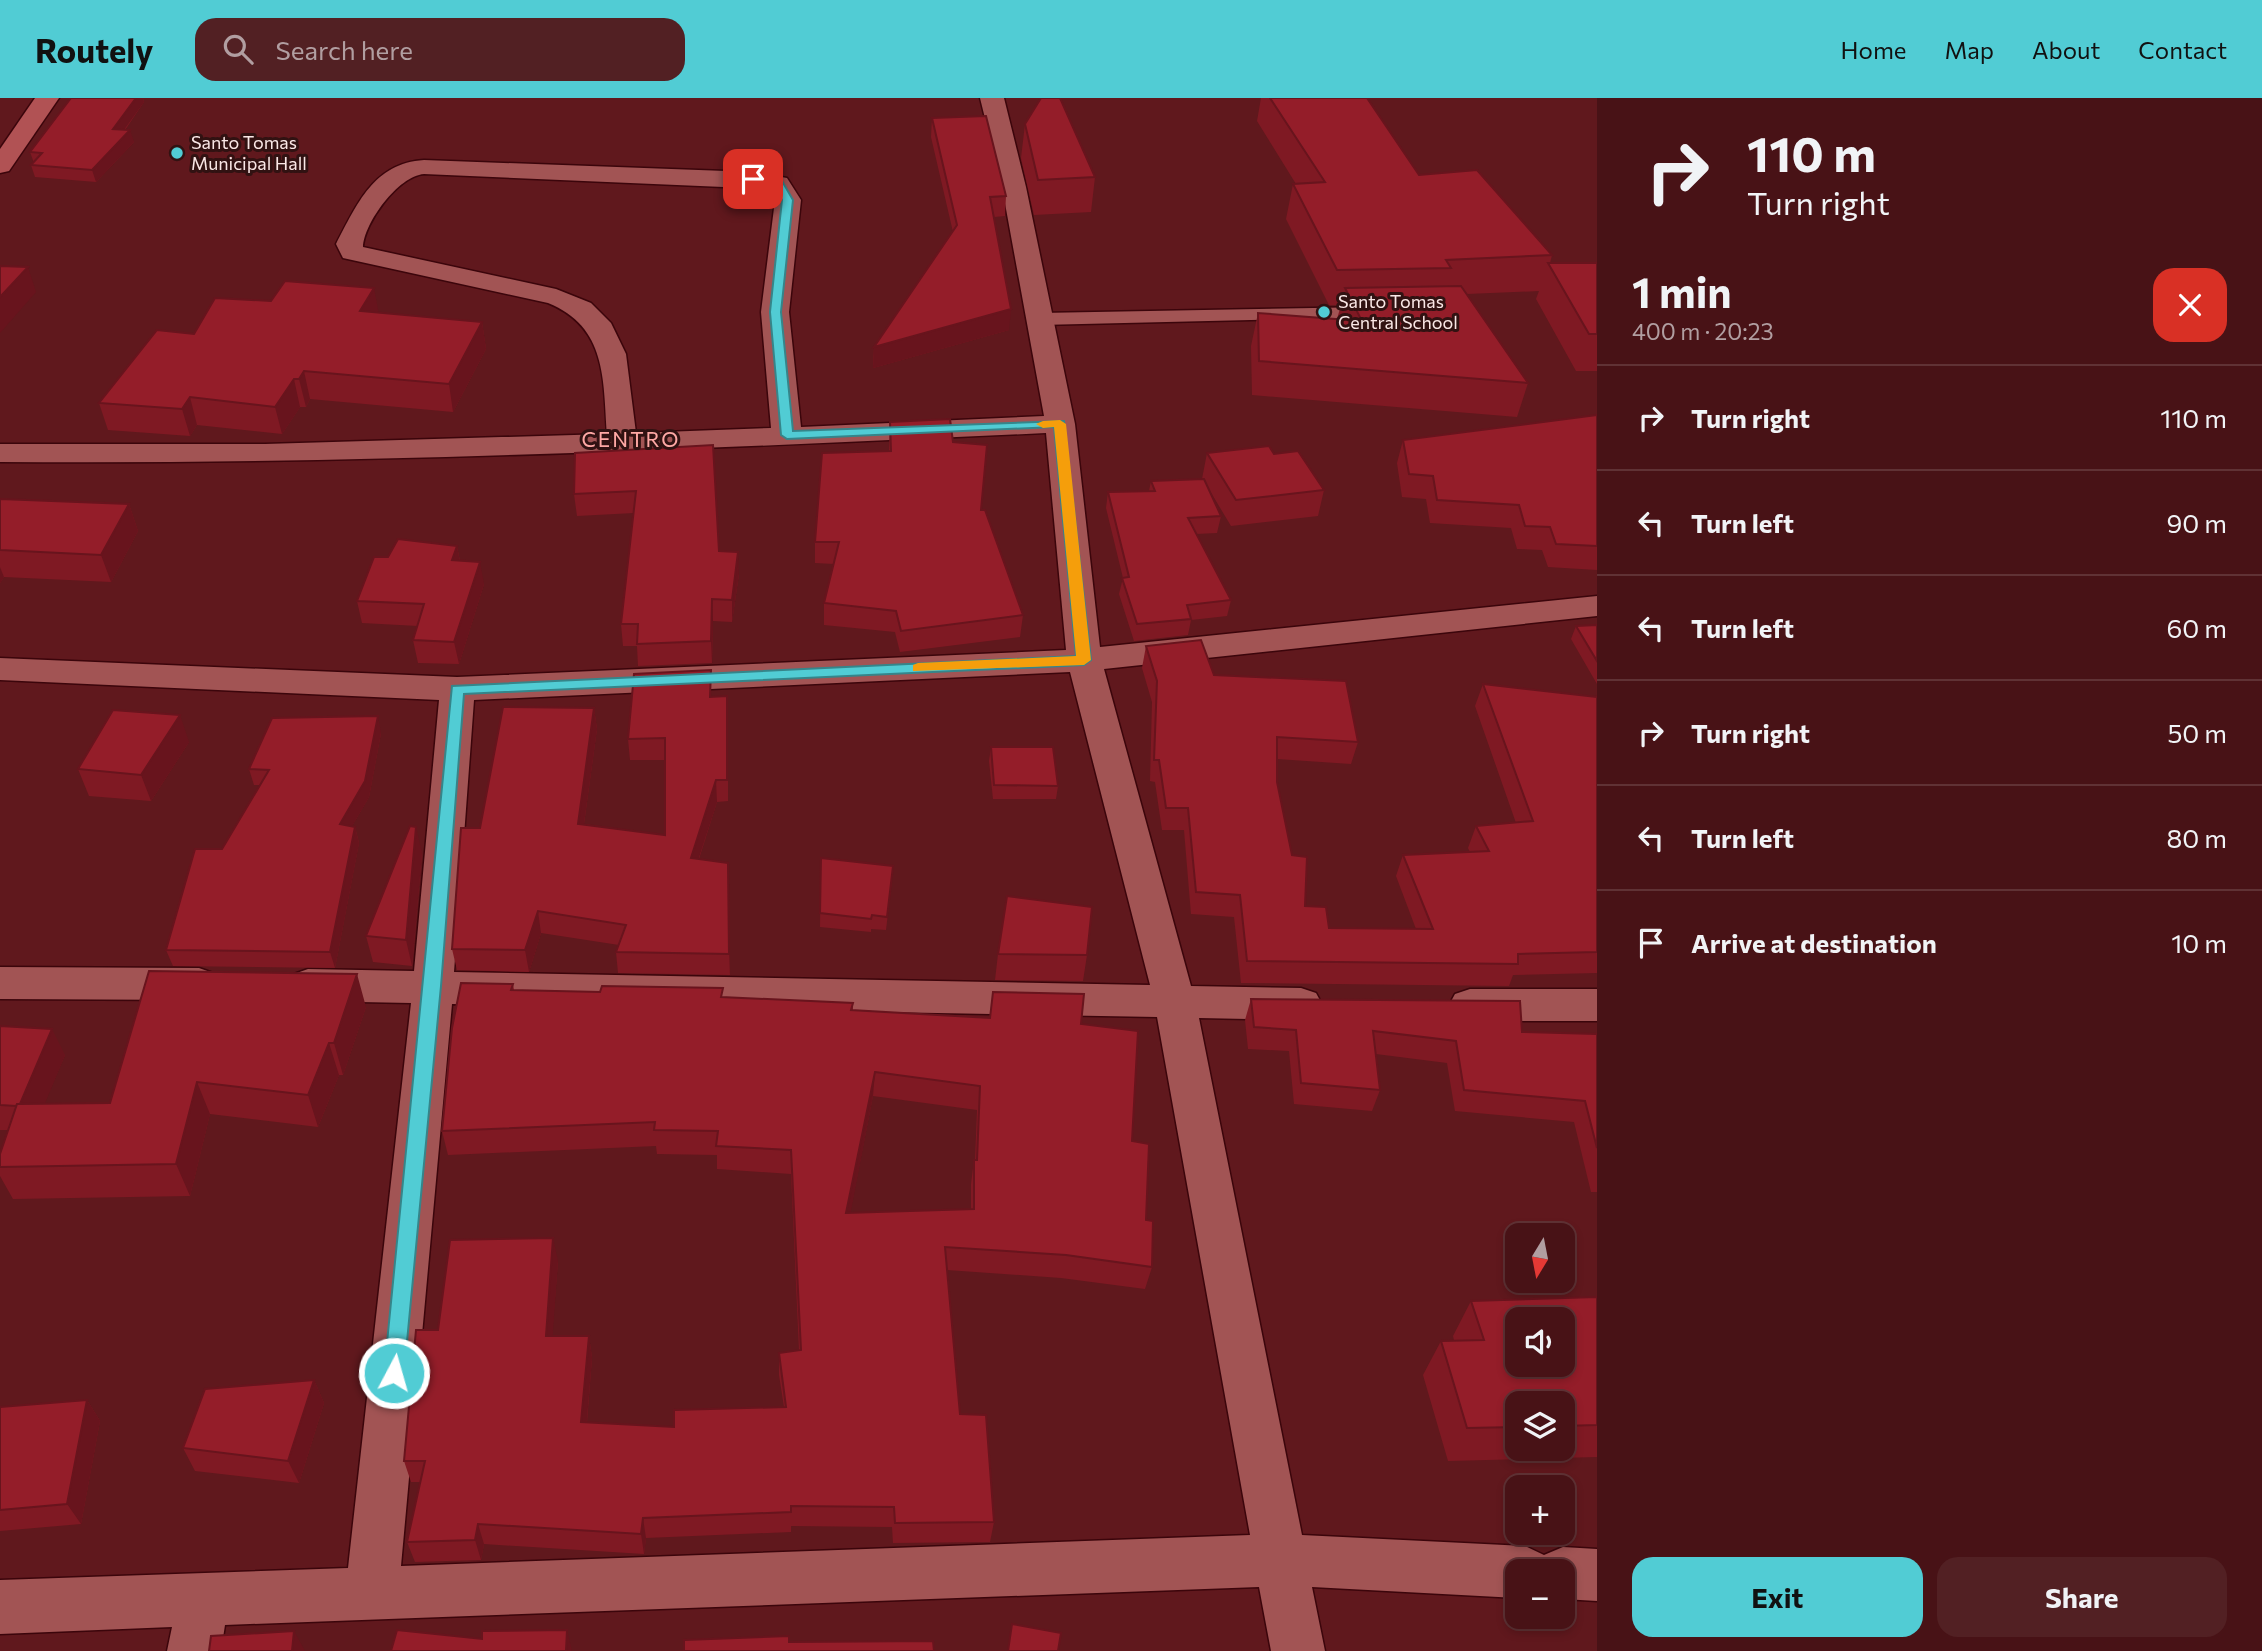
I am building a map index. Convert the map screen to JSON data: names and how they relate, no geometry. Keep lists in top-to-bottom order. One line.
{"districts":["CENTRO"],"places":["Santo Tomas Municipal Hall","Santo Tomas Central School"],"north":"bottom","page":{"header":"Routely","search":"Search here","nav":["Home","Map","About","Contact"],"turn":["110 m","Turn right"],"heading":["1 min","400 m · 20:23"],"list":[{"name":"Turn right","value":"110 m"},{"name":"Turn left","value":"90 m"},{"name":"Turn left","value":"60 m"},{"name":"Turn right","value":"50 m"},{"name":"Turn left","value":"80 m"},{"name":"Arrive at destination","value":"10 m"}],"map_buttons":["+","−"],"buttons":["Exit","Share"]}}
